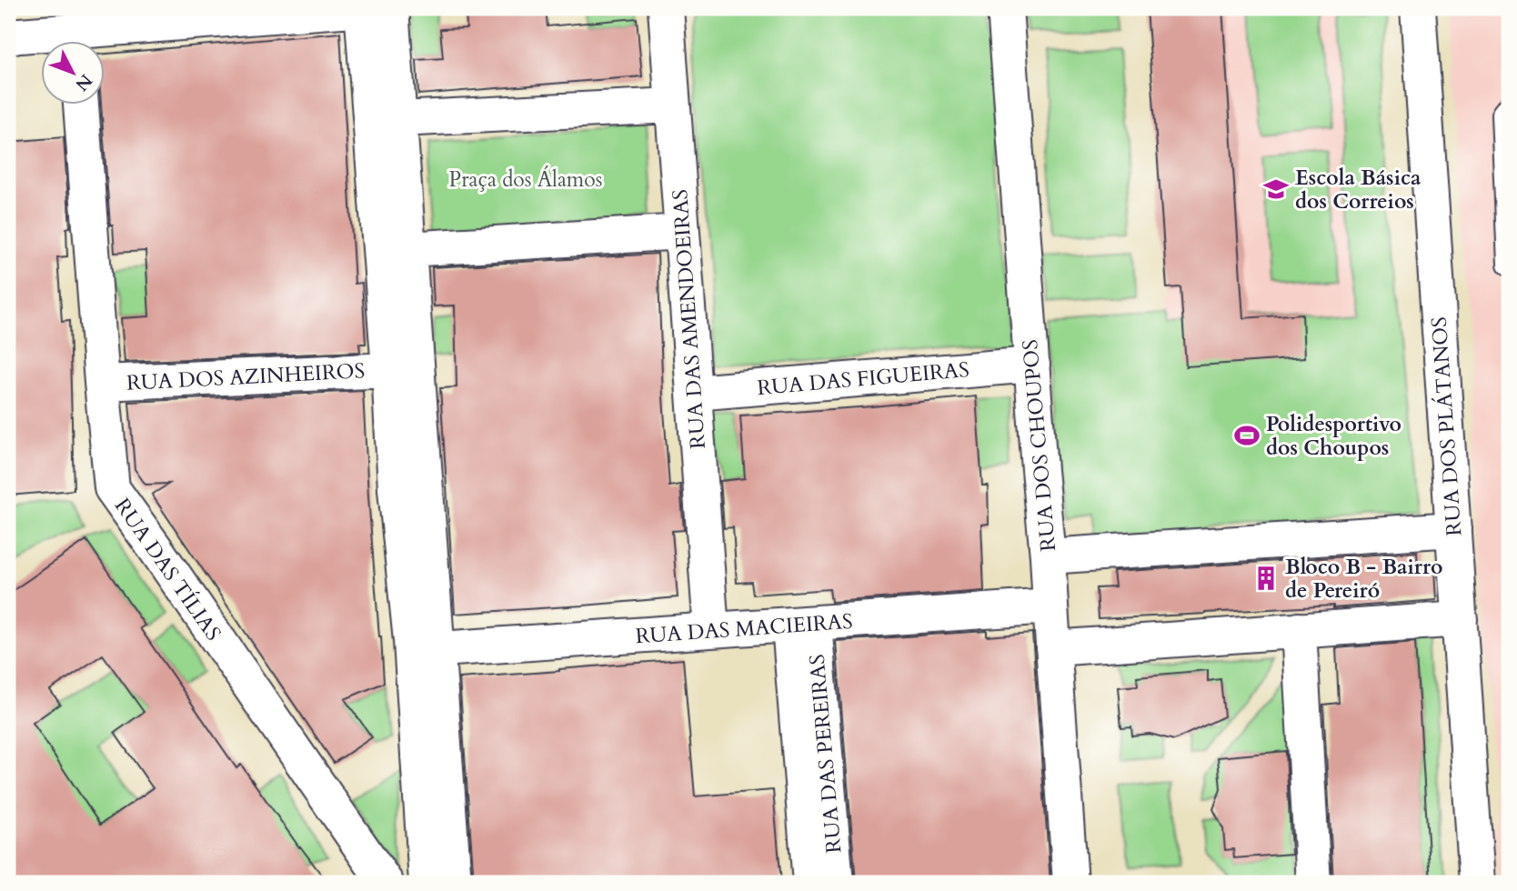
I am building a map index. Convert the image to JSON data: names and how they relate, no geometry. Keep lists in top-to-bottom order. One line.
{"streets":{"street":["RUA DAS AMENDOEIRAS","RUA DOS AZINHEIROS","RUA DAS FIGUEIRAS","RUA DOS PLÁTANOS","RUA DOS CHOUPOS","RUA DAS TÍLIAS","RUA DAS MACIEIRAS","RUA DAS PEREIRAS"]},"crossings":[["RUA DAS AMENDOEIRAS","RUA DAS FIGUEIRAS"],["RUA DAS AMENDOEIRAS","RUA DAS MACIEIRAS"],["RUA DOS AZINHEIROS","RUA DAS TÍLIAS"],["RUA DAS FIGUEIRAS","RUA DOS CHOUPOS"],["RUA DOS CHOUPOS","RUA DAS MACIEIRAS"],["RUA DAS MACIEIRAS","RUA DAS PEREIRAS"]],"parks":["Praça dos Álamos"],"places":{"school or university":["Escola Básica dos Correios"],"sports":["Polidesportivo dos Choupos"],"building":["Bloco B - Bairro de Pereiró"]},"north":"bottom right"}
